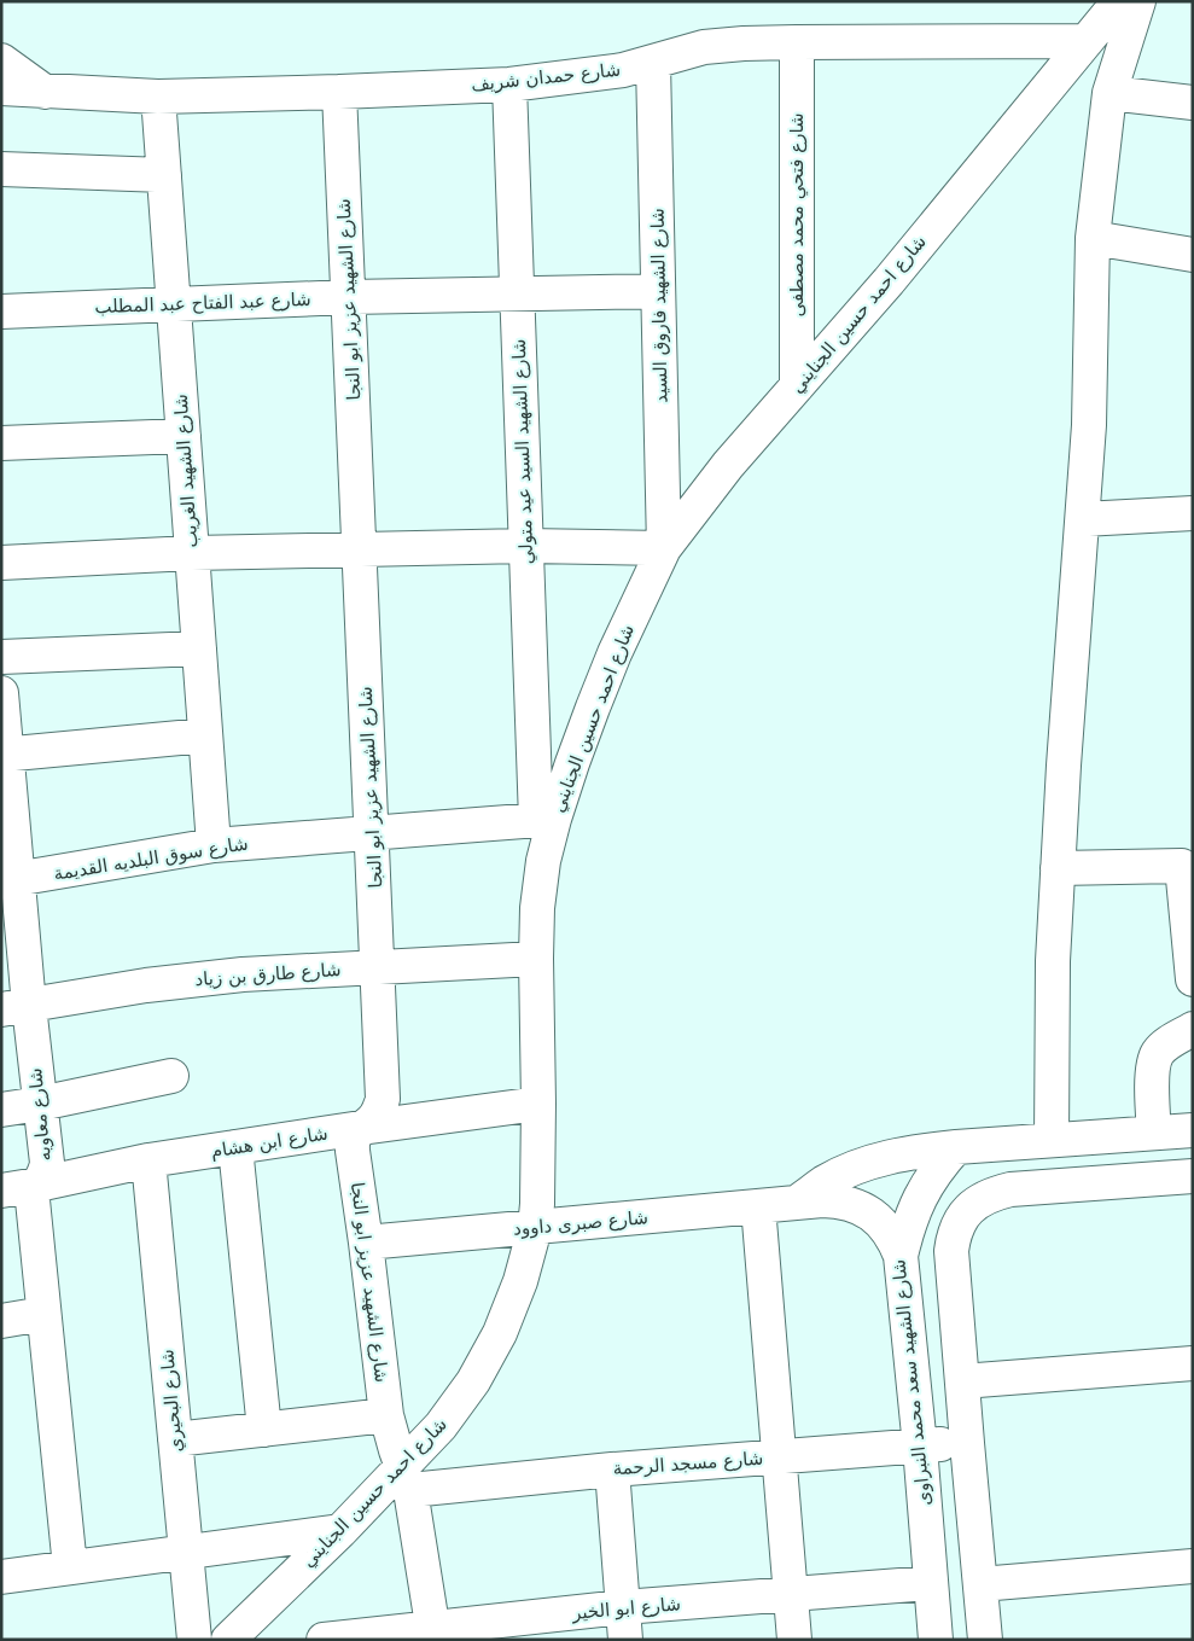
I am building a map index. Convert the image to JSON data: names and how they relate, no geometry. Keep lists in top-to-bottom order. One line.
{"streets":{"street":["شارع حمدان شريف","شارع فتحي محمد مصطفى","شارع الشهيد عزيز ابو النجا","شارع عبد الفتاح عبد المطلب","شارع الشهيد فاروق السيد","شارع احمد حسين الجنايني","شارع الشهيد السيد عيد متولي","شارع الشهيد الغريب","شارع سوق البلديه القديمة","شارع طارق بن زياد","شارع معاويه","شارع ابن هشام","شارع صبرى داوود","شارع الشهيد سعد محمد النبراوى","شارع البحيري","شارع مسجد الرحمة","شارع ابو الخير"]},"crossings":[["شارع حمدان شريف","شارع فتحي محمد مصطفى"],["شارع حمدان شريف","شارع الشهيد عزيز ابو النجا"],["شارع حمدان شريف","شارع الشهيد فاروق السيد"],["شارع حمدان شريف","شارع احمد حسين الجنايني"],["شارع حمدان شريف","شارع الشهيد السيد عيد متولي"],["شارع حمدان شريف","شارع الشهيد الغريب"],["شارع فتحي محمد مصطفى","شارع احمد حسين الجنايني"],["شارع الشهيد عزيز ابو النجا","شارع عبد الفتاح عبد المطلب"],["شارع الشهيد عزيز ابو النجا","شارع احمد حسين الجنايني"],["شارع الشهيد عزيز ابو النجا","شارع سوق البلديه القديمة"],["شارع الشهيد عزيز ابو النجا","شارع طارق بن زياد"],["شارع الشهيد عزيز ابو النجا","شارع ابن هشام"],["شارع الشهيد عزيز ابو النجا","شارع صبرى داوود"],["شارع الشهيد عزيز ابو النجا","شارع مسجد الرحمة"],["شارع الشهيد عزيز ابو النجا","شارع ابو الخير"],["شارع عبد الفتاح عبد المطلب","شارع الشهيد فاروق السيد"],["شارع عبد الفتاح عبد المطلب","شارع الشهيد السيد عيد متولي"],["شارع عبد الفتاح عبد المطلب","شارع الشهيد الغريب"],["شارع الشهيد فاروق السيد","شارع احمد حسين الجنايني"],["شارع احمد حسين الجنايني","شارع الشهيد السيد عيد متولي"],["شارع احمد حسين الجنايني","شارع سوق البلديه القديمة"],["شارع احمد حسين الجنايني","شارع طارق بن زياد"],["شارع احمد حسين الجنايني","شارع ابن هشام"],["شارع احمد حسين الجنايني","شارع صبرى داوود"],["شارع احمد حسين الجنايني","شارع مسجد الرحمة"],["شارع الشهيد السيد عيد متولي","شارع سوق البلديه القديمة"],["شارع الشهيد الغريب","شارع سوق البلديه القديمة"],["شارع سوق البلديه القديمة","شارع معاويه"],["شارع طارق بن زياد","شارع معاويه"],["شارع معاويه","شارع ابن هشام"],["شارع ابن هشام","شارع البحيري"],["شارع صبرى داوود","شارع الشهيد سعد محمد النبراوى"],["شارع الشهيد سعد محمد النبراوى","شارع مسجد الرحمة"],["شارع الشهيد سعد محمد النبراوى","شارع ابو الخير"]]}
